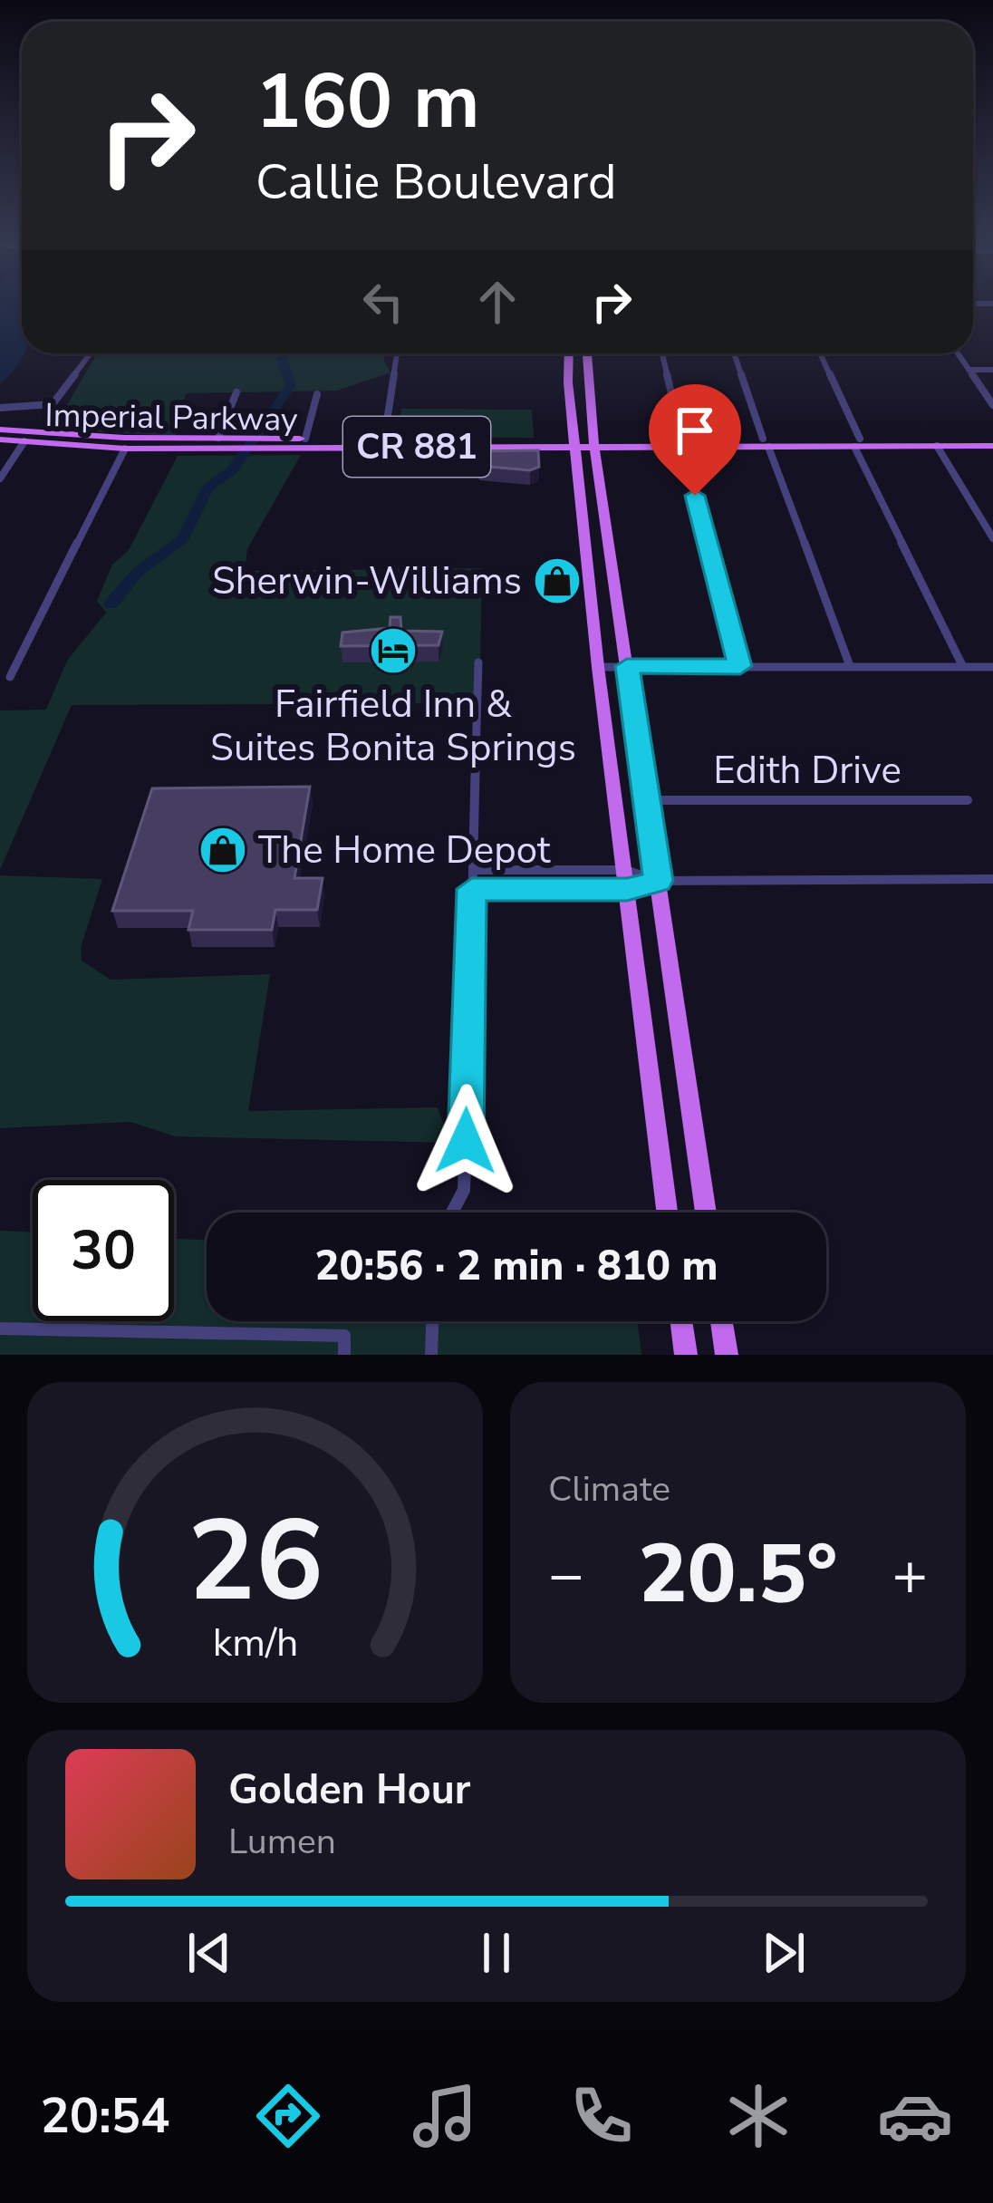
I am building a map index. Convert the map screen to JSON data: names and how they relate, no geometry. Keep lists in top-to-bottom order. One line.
{"streets":{"main road":["Imperial Parkway","CR 881"],"street":["Edith Drive"]},"places":{"shop":["Sherwin-Williams","The Home Depot"],"hotel":["Fairfield Inn & Suites Bonita Springs"]},"page":{"turn":["160 m","Callie Boulevard"],"limit":"30","trip":"20:56 · 2 min · 810 m","tile":"Climate","heat":["−","20.5°","+"],"song":["Golden Hour","Lumen"],"tabs":"20:54","gauge":["26","km/h"]}}
